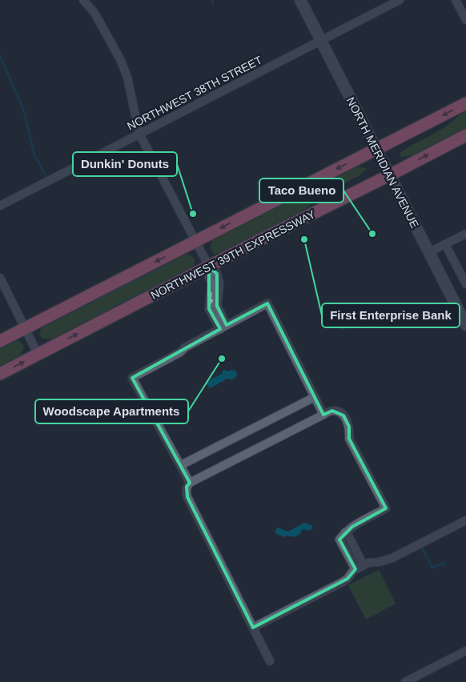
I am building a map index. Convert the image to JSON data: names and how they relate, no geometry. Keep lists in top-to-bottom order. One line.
{"streets":{"highway":["NORTHWEST 39TH EXPRESSWAY"],"main road":["NORTH MERIDIAN AVENUE"],"street":["NORTHWEST 38TH STREET"]},"crossings":[["NORTHWEST 38TH STREET","NORTH MERIDIAN AVENUE"],["NORTH MERIDIAN AVENUE","NORTHWEST 39TH EXPRESSWAY"]],"places":["Dunkin' Donuts","Taco Bueno","First Enterprise Bank","Woodscape Apartments"]}
